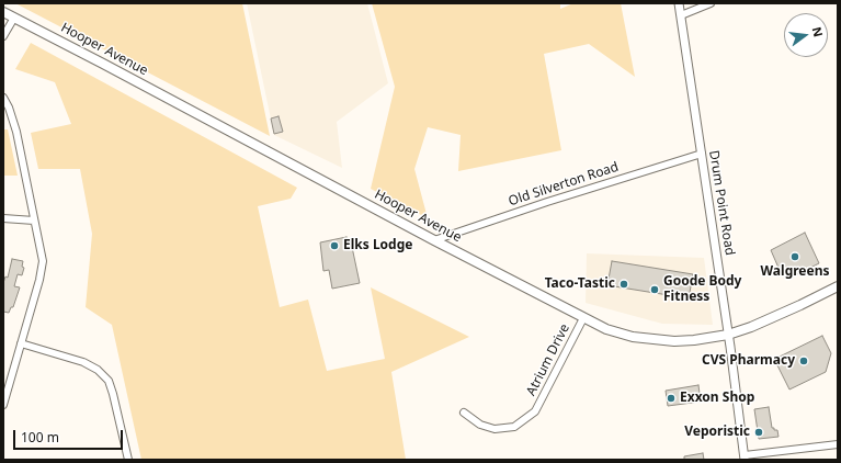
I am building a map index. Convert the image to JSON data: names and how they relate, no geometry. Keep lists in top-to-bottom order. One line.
{"streets":{"main road":["Hooper Avenue"],"street":["Old Silverton Road","Drum Point Road","Atrium Drive"]},"crossings":[["Hooper Avenue","Old Silverton Road"],["Hooper Avenue","Drum Point Road"],["Hooper Avenue","Atrium Drive"],["Old Silverton Road","Drum Point Road"]],"places":["Elks Lodge","Walgreens","Taco-Tastic","Goode Body Fitness","CVS Pharmacy","Exxon Shop","Veporistic"],"scale_bar":"100 m","north":"right"}
